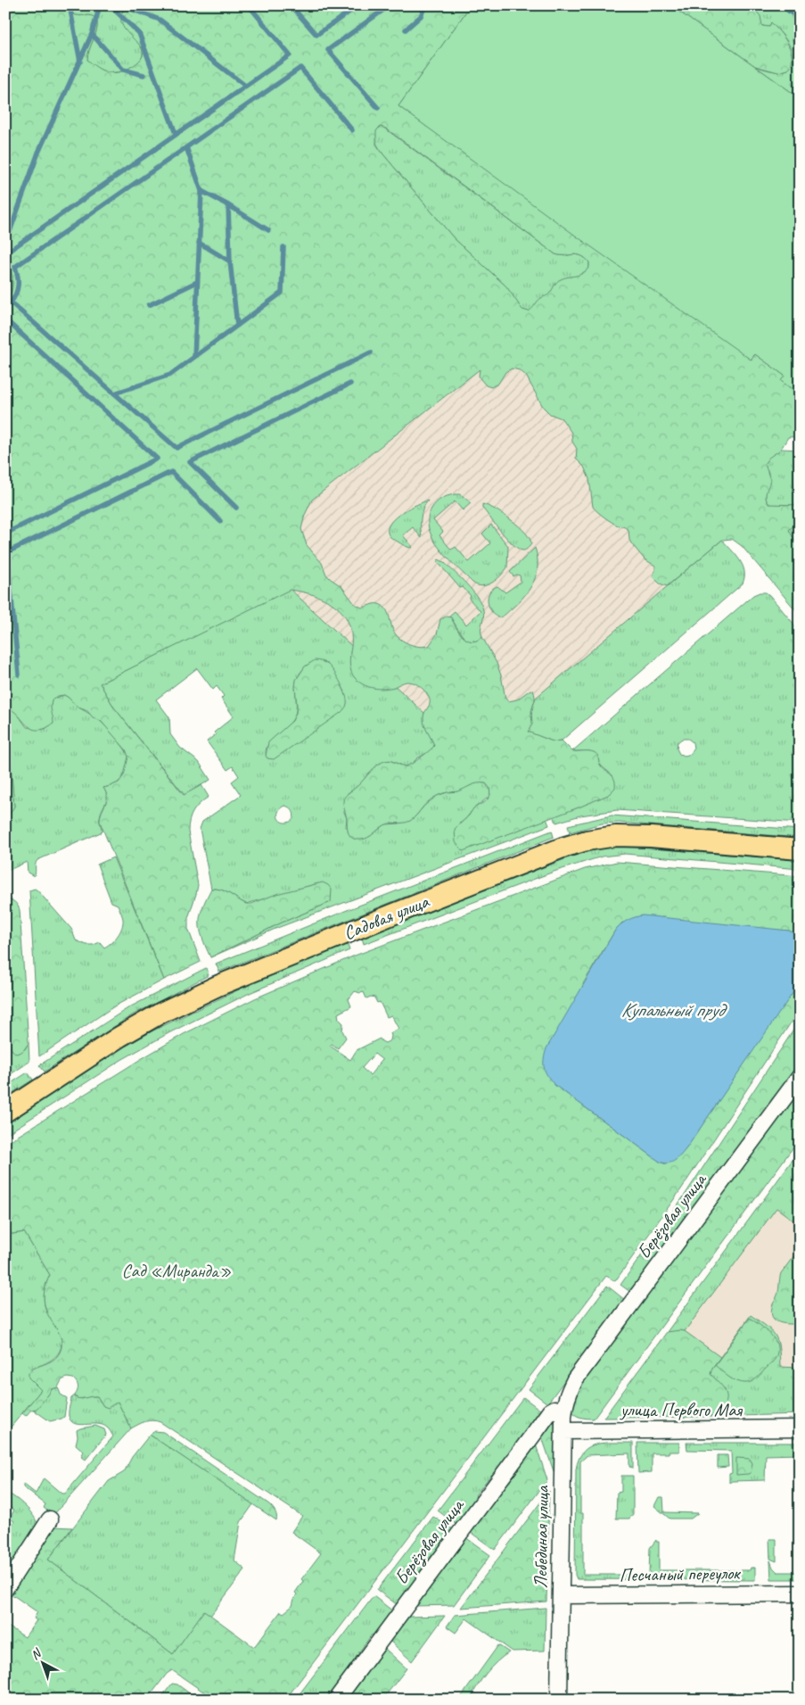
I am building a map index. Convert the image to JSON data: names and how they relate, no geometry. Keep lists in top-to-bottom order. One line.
{"streets":{"main road":["Садовая улица"],"street":["Берёзовая улица","улица Первого Мая","Лебединая улица","Песчаный переулок"]},"crossings":[["Берёзовая улица","Лебединая улица"],["улица Первого Мая","Лебединая улица"],["Лебединая улица","Песчаный переулок"]],"water":["Купальный пруд"],"parks":["Сад «Миранда»"],"north":"top left"}
